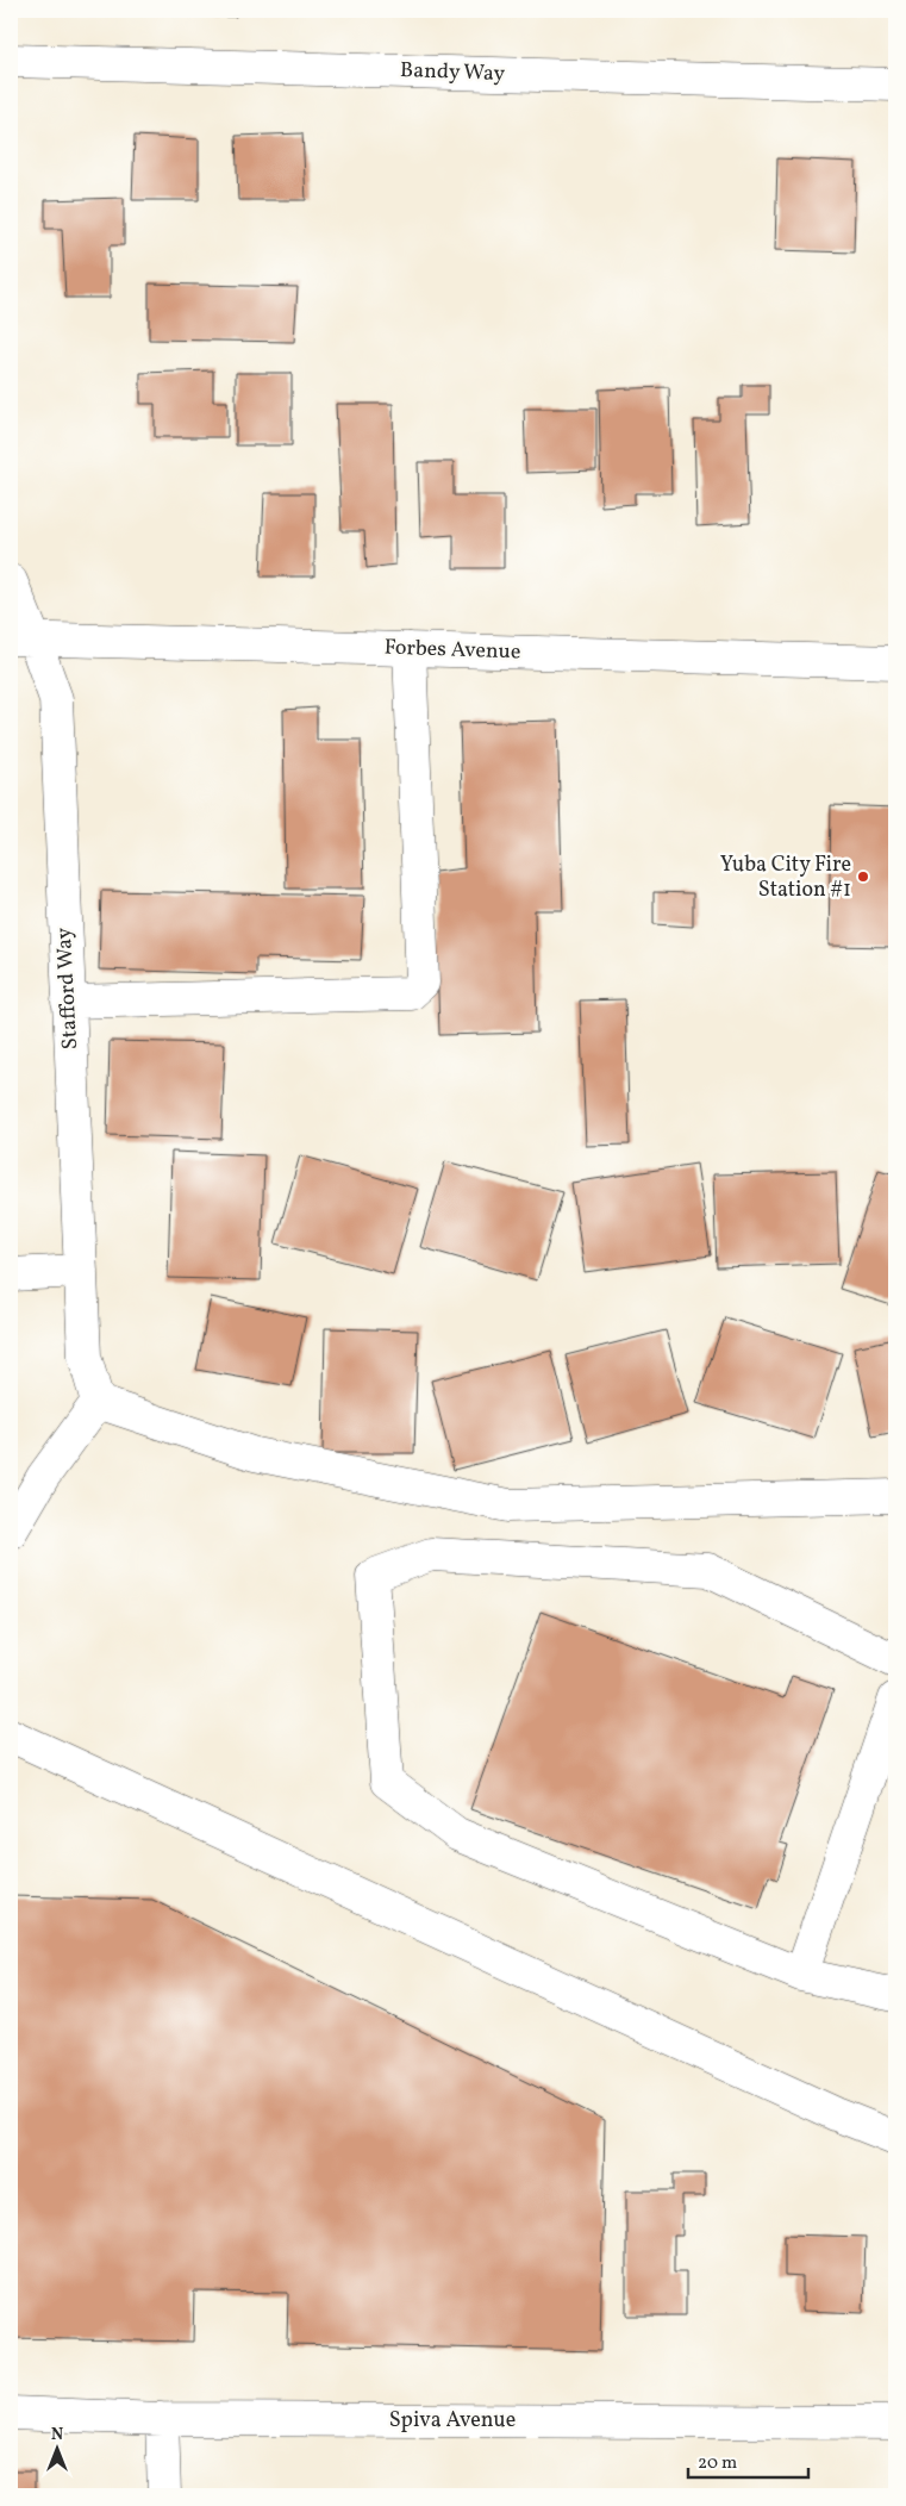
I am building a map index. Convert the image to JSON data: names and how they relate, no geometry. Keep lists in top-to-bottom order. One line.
{"streets":{"street":["Bandy Way","Forbes Avenue","Stafford Way","Spiva Avenue"]},"crossings":[["Forbes Avenue","Stafford Way"]],"places":["Yuba City Fire Station #1"],"scale_bar":"20 m","north":"top"}
